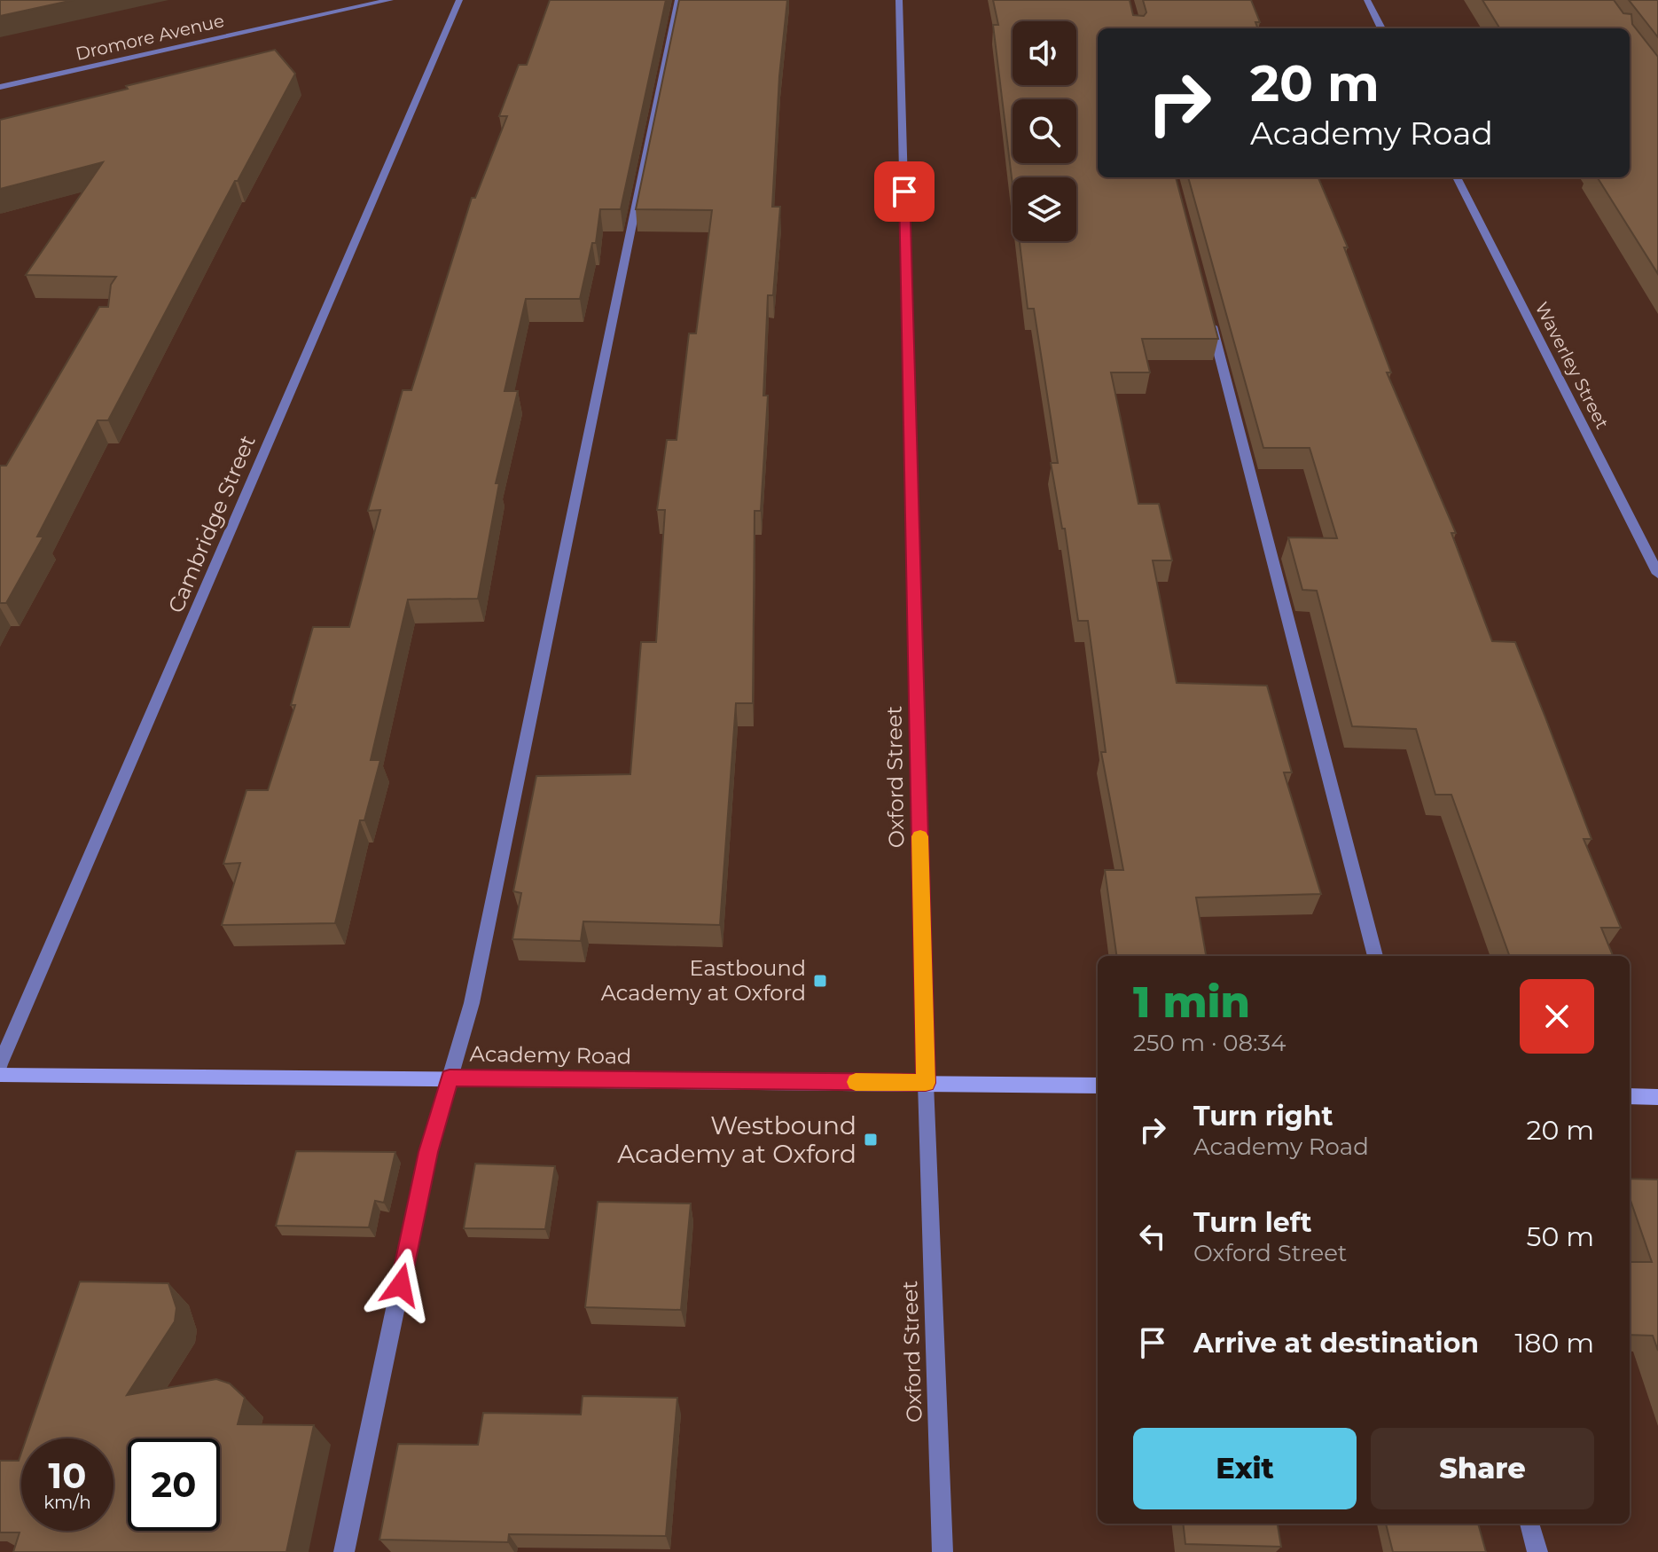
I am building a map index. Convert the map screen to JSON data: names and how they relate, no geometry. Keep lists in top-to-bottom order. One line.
{"streets":{"main road":["Academy Road"],"street":["Dromore Avenue","Waverley Street","Cambridge Street","Oxford Street"]},"crossings":[["Oxford Street","Academy Road"]],"places":{"transit":["Eastbound Academy at Oxford","Westbound Academy at Oxford"]},"page":{"turn":["20 m","Academy Road"],"heading":["1 min","250 m · 08:34"],"list":[{"name":"Turn right","note":"Academy Road","value":"20 m"},{"name":"Turn left","note":"Oxford Street","value":"50 m"},{"name":"Arrive at destination","value":"180 m"}],"buttons":["Exit","Share"],"speed":"10 km/h","limit":"20"}}
